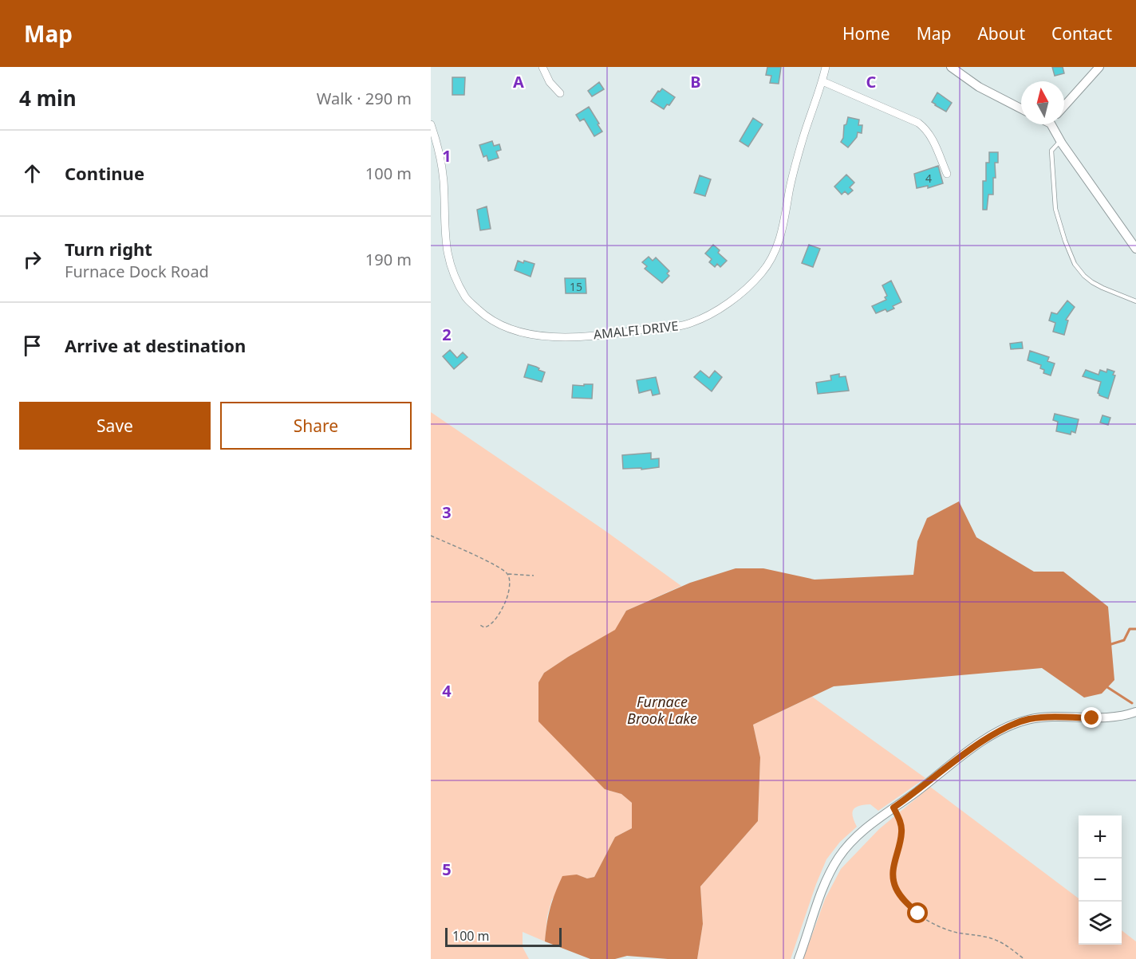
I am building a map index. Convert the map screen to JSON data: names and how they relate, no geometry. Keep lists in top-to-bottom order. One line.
{"streets":{"street":["AMALFI DRIVE"]},"water":["Furnace Brook Lake"],"house_numbers":["4","15"],"scale_bar":"100 m","north":"top","page":{"header":"Map","nav":["Home","Map","About","Contact"],"heading":["4 min","Walk · 290 m"],"list":[["Continue","100 m"],["Turn right","Furnace Dock Road","190 m"],"Arrive at destination"],"buttons":["Save","Share"],"map_buttons":["+","−"],"scale":"100 m"},"grid":{"columns":["A","B","C"],"rows":["1","2","3","4","5"]}}
